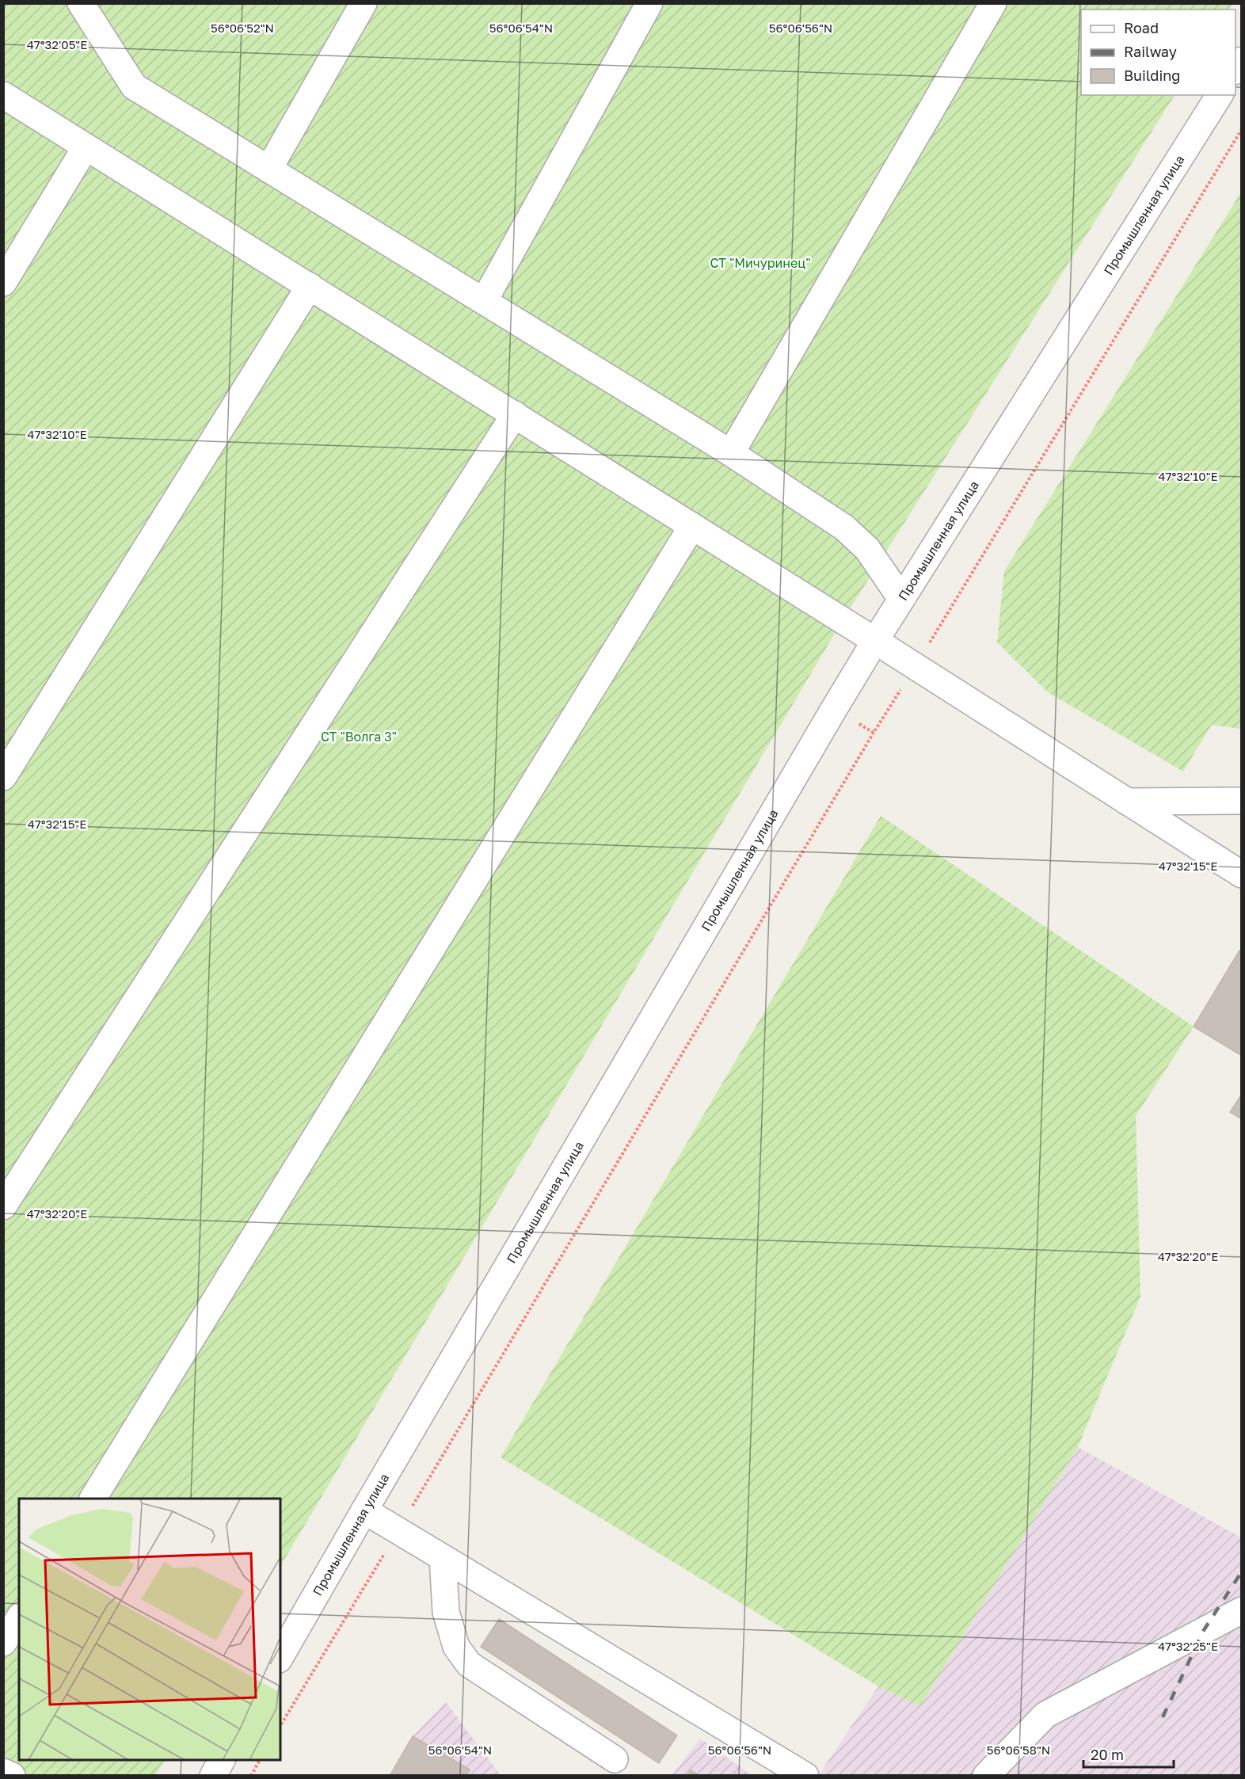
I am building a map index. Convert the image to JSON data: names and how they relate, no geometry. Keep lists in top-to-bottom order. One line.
{"streets":{"street":["Промышленная улица"]},"parks":["СТ \"Мичуринец\"","СТ \"Волга 3\""],"legend":["Road","Railway","Building"],"scale_bar":"20 m","coordinates":["56°06'52\"N","56°06'54\"N","56°06'56\"N","47°32'05\"E","47°32'10\"E","47°32'15\"E","47°32'20\"E","47°32'25\"E","56°06'58\"N"]}
